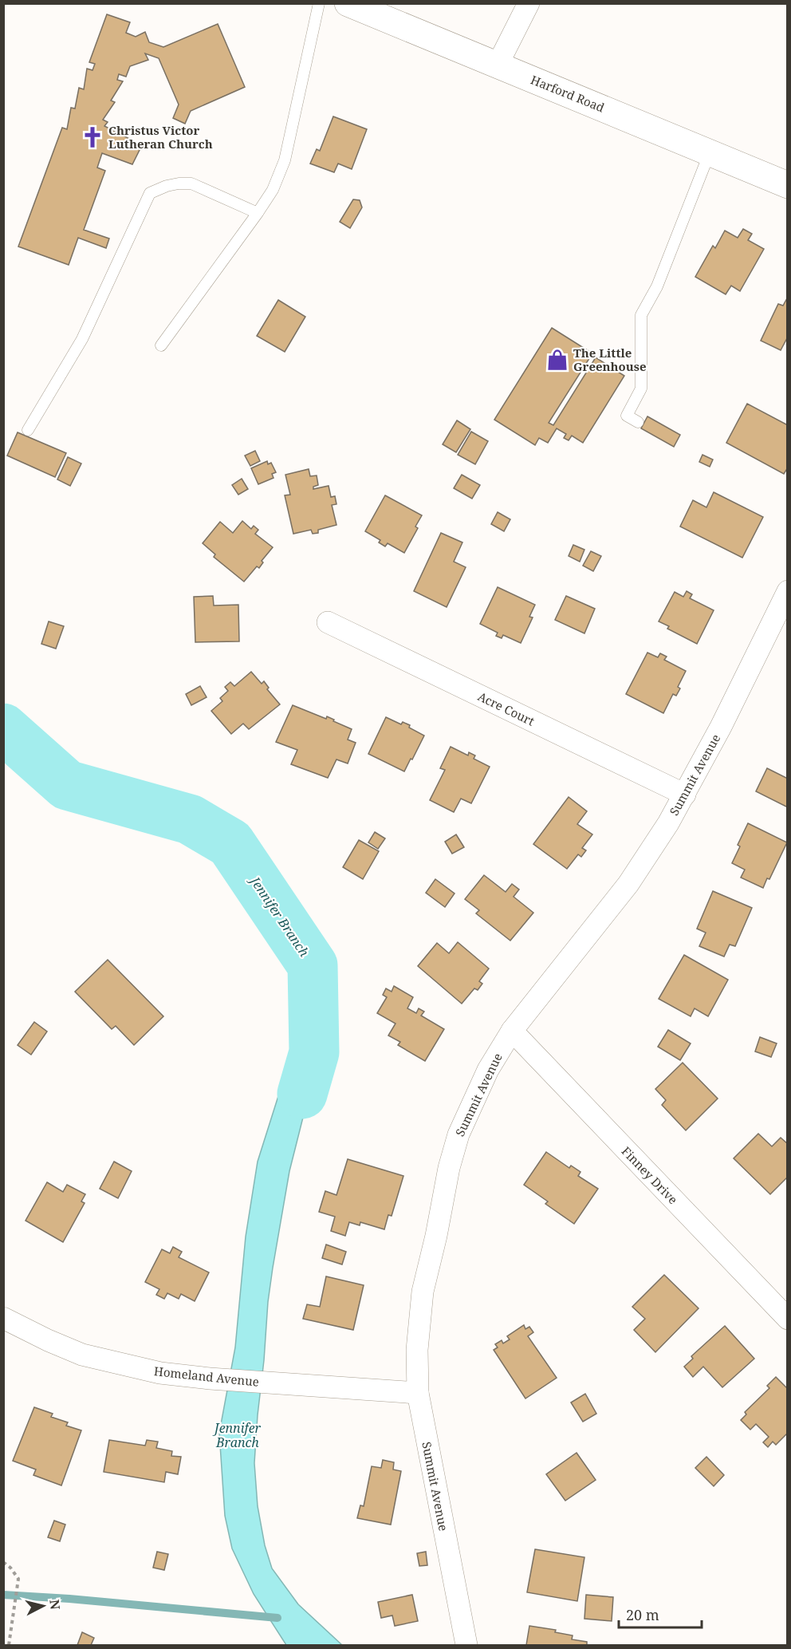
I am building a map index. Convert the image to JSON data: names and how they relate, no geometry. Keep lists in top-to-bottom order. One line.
{"streets":{"main road":["Harford Road"],"street":["Acre Court","Summit Avenue","Finney Drive","Homeland Avenue"]},"crossings":[["Acre Court","Summit Avenue"],["Summit Avenue","Finney Drive"],["Summit Avenue","Homeland Avenue"]],"water":["Jennifer Branch"],"places":{"church":["Christus Victor Lutheran Church"],"shop":["The Little Greenhouse"]},"scale_bar":"20 m","north":"right"}
